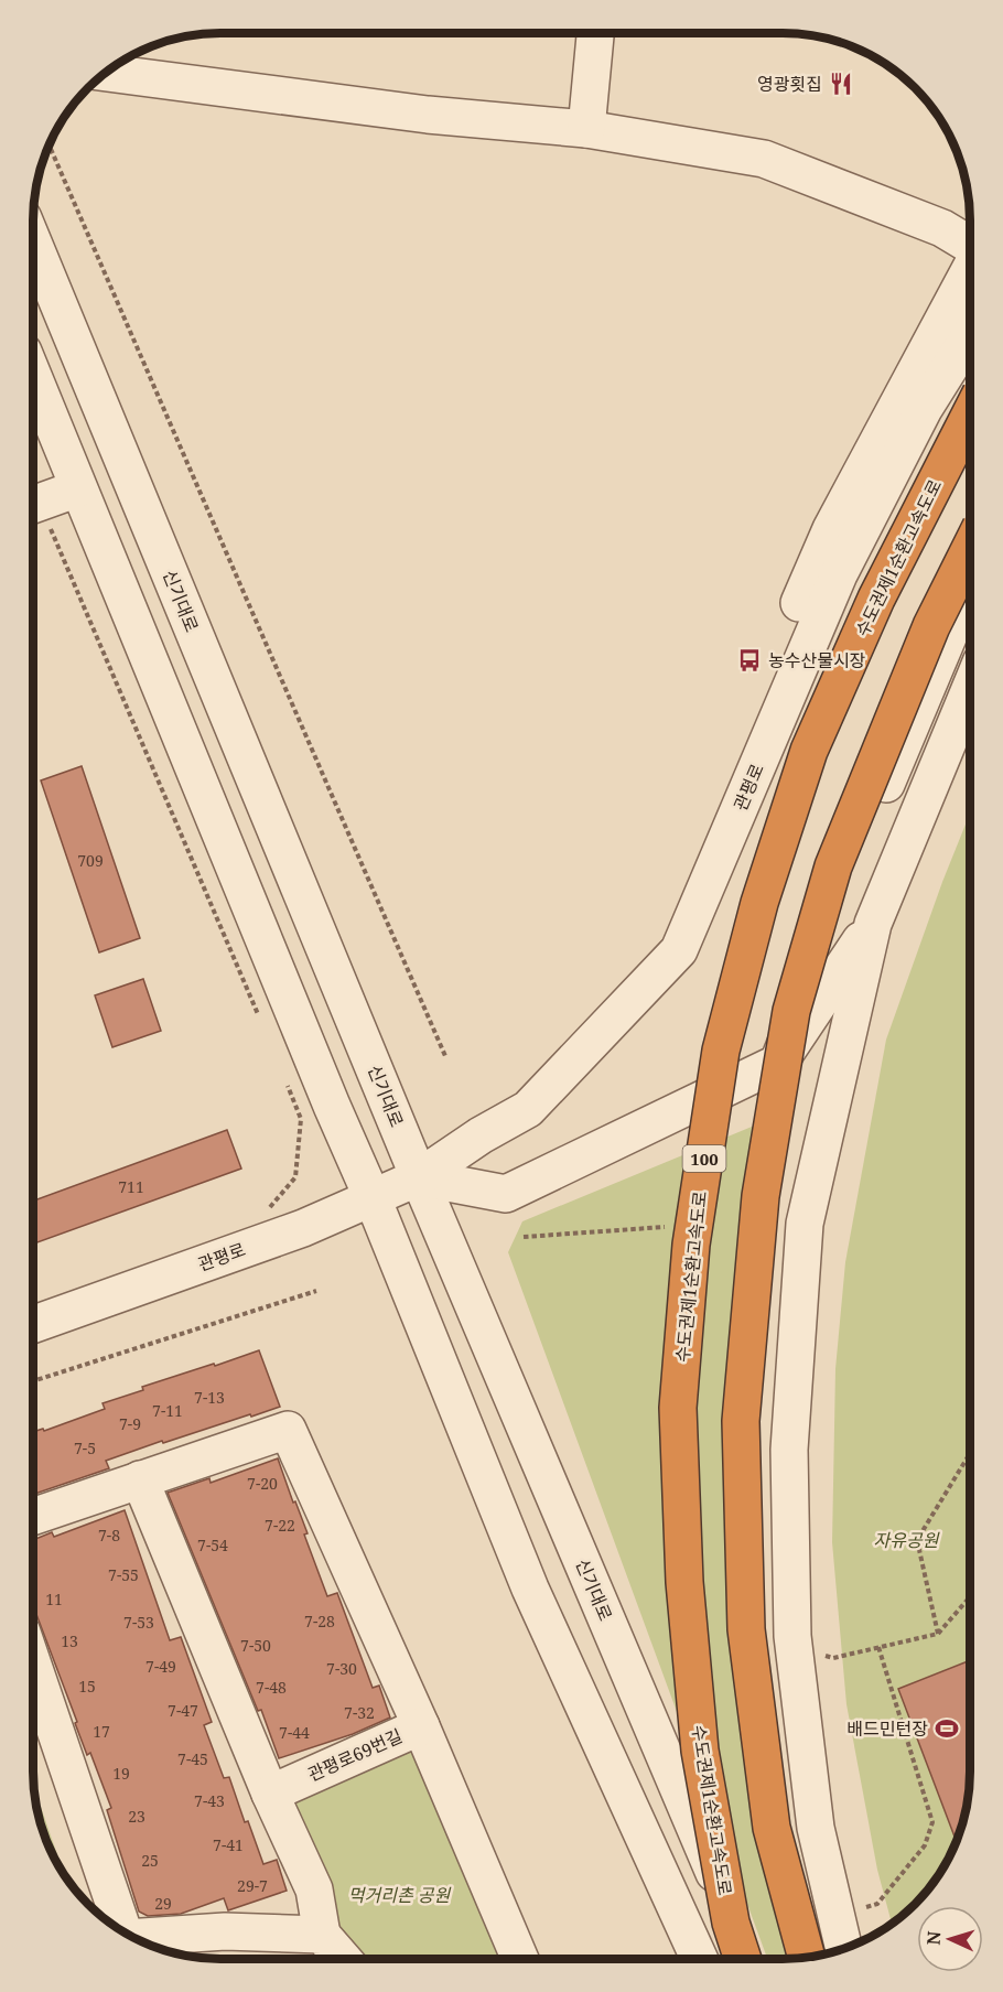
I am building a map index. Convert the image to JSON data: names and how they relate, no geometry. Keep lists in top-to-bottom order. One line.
{"streets":{"highway":["수도권제1순환고속도로","100"],"street":["신기대로","관평로","관평로69번길"]},"crossings":[["신기대로","관평로"]],"parks":["자유공원","먹거리촌 공원"],"places":{"restaurant":["영광횟집"],"bus stop":["농수산물시장"],"sports":["배드민턴장"]},"house_numbers":["709","711","7-13","7-11","7-9","7-5","7-20","7-22","7-8","7-54","7-55","11","7-28","7-53","13","7-50","7-49","7-30","15","7-48","7-47","7-32","17","7-44","7-45","19","7-43","23","7-41","25","29-7","29"],"north":"left"}
